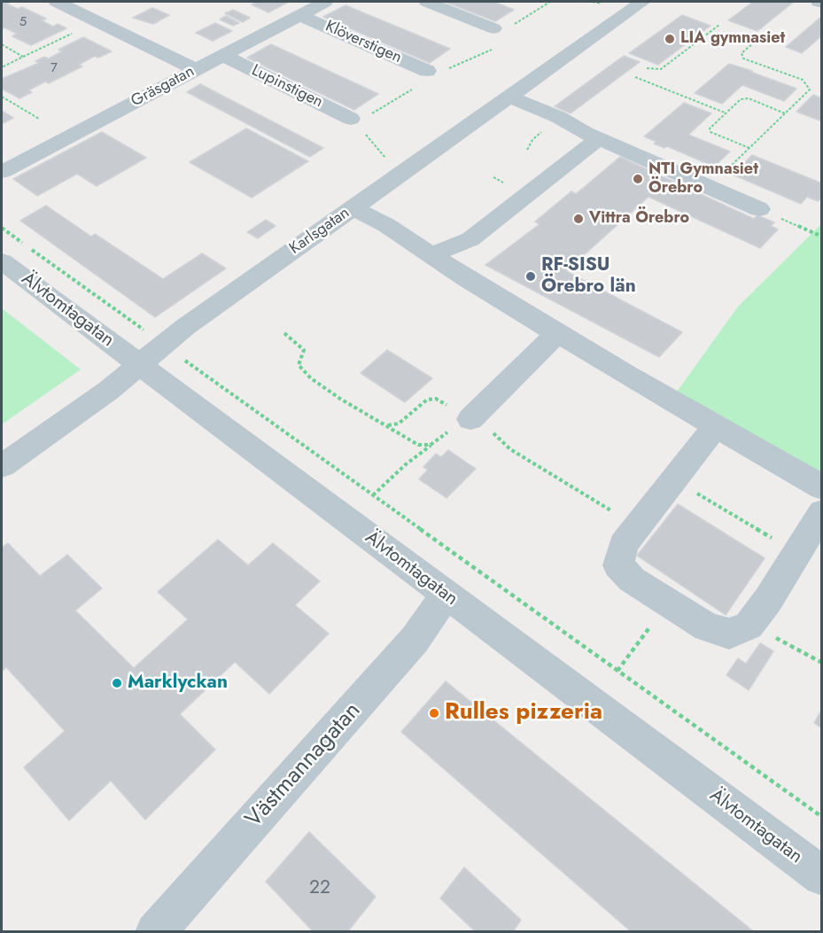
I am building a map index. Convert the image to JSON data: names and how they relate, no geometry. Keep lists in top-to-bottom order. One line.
{"streets":{"street":["Klöverstigen","Gräsgatan","Lupinstigen","Karlsgatan","Älvtomtagatan","Västmannagatan"]},"crossings":[["Klöverstigen","Gräsgatan"],["Gräsgatan","Lupinstigen"],["Karlsgatan","Älvtomtagatan"],["Älvtomtagatan","Västmannagatan"]],"places":["LIA gymnasiet","NTI Gymnasiet Örebro","Vittra Örebro","RF-SISU Örebro län","Marklyckan","Rulles pizzeria"],"house_numbers":["5","7","22"]}
